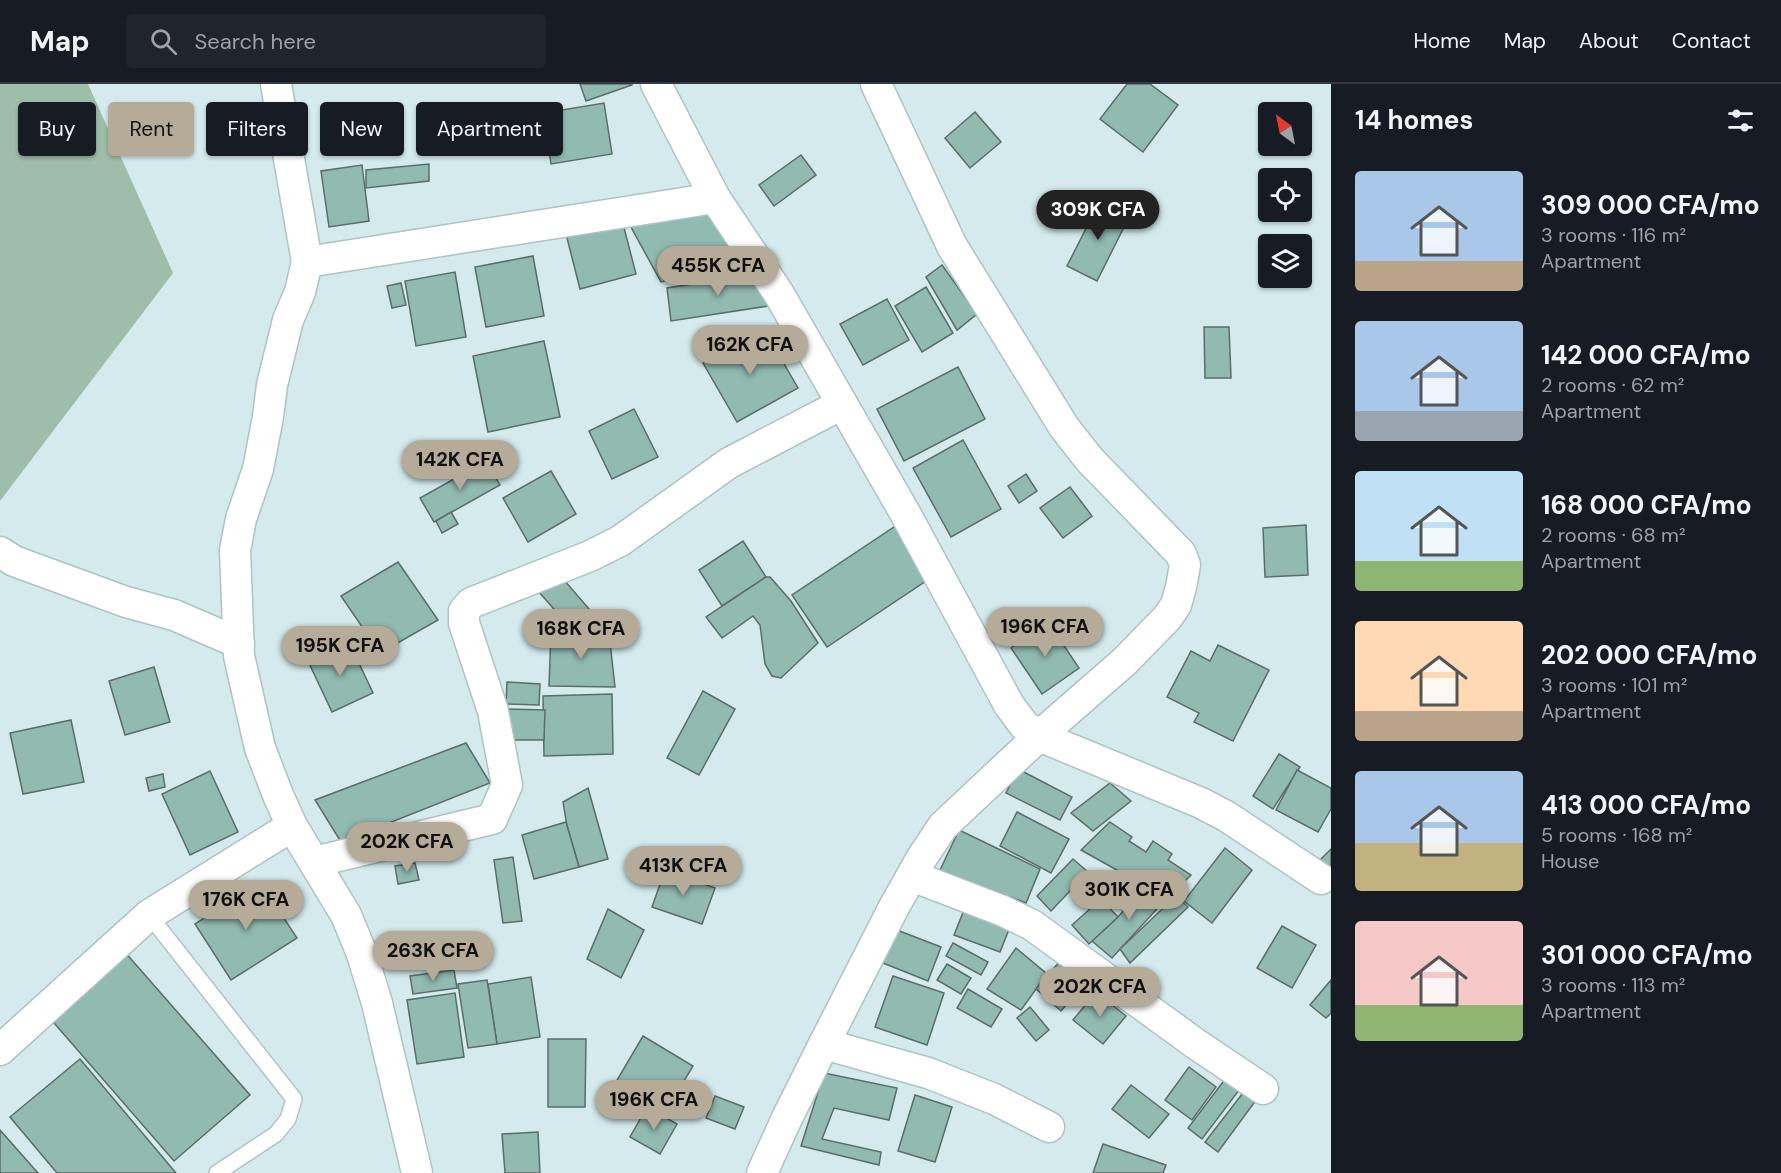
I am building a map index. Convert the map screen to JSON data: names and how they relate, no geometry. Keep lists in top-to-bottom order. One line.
{"north":"top left","page":{"header":"Map","search":"Search here","nav":["Home","Map","About","Contact"],"heading":"14 homes","chip":["Buy","Rent","Filters","New","Apartment"],"list":[{"name":"309 000 CFA/mo","note":"3 rooms · 116 m² · Apartment"},{"name":"142 000 CFA/mo","note":"2 rooms · 62 m² · Apartment"},{"name":"168 000 CFA/mo","note":"2 rooms · 68 m² · Apartment"},{"name":"202 000 CFA/mo","note":"3 rooms · 101 m² · Apartment"},{"name":"413 000 CFA/mo","note":"5 rooms · 168 m² · House"},{"name":"301 000 CFA/mo","note":"3 rooms · 113 m² · Apartment"}],"price":["309K CFA","455K CFA","162K CFA","142K CFA","196K CFA","168K CFA","195K CFA","202K CFA","413K CFA","301K CFA","176K CFA","263K CFA","202K CFA","196K CFA"]}}
